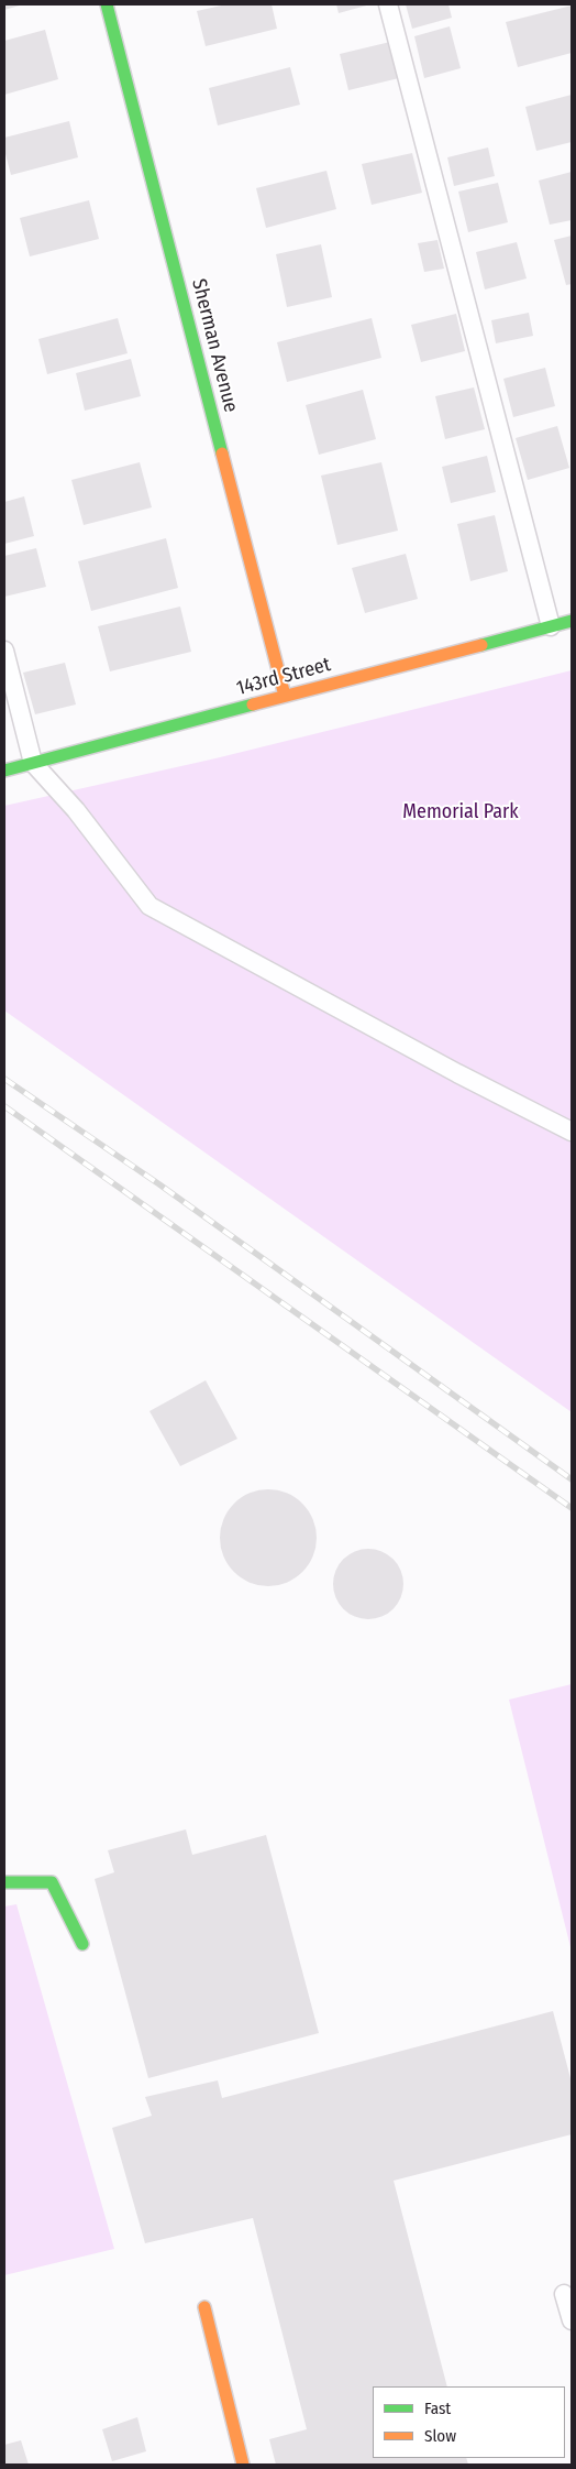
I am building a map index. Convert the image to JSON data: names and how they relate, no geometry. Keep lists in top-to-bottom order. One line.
{"streets":{"street":["Sherman Avenue","143rd Street"]},"crossings":[["Sherman Avenue","143rd Street"]],"parks":["Memorial Park"],"legend":["Fast","Slow"]}
